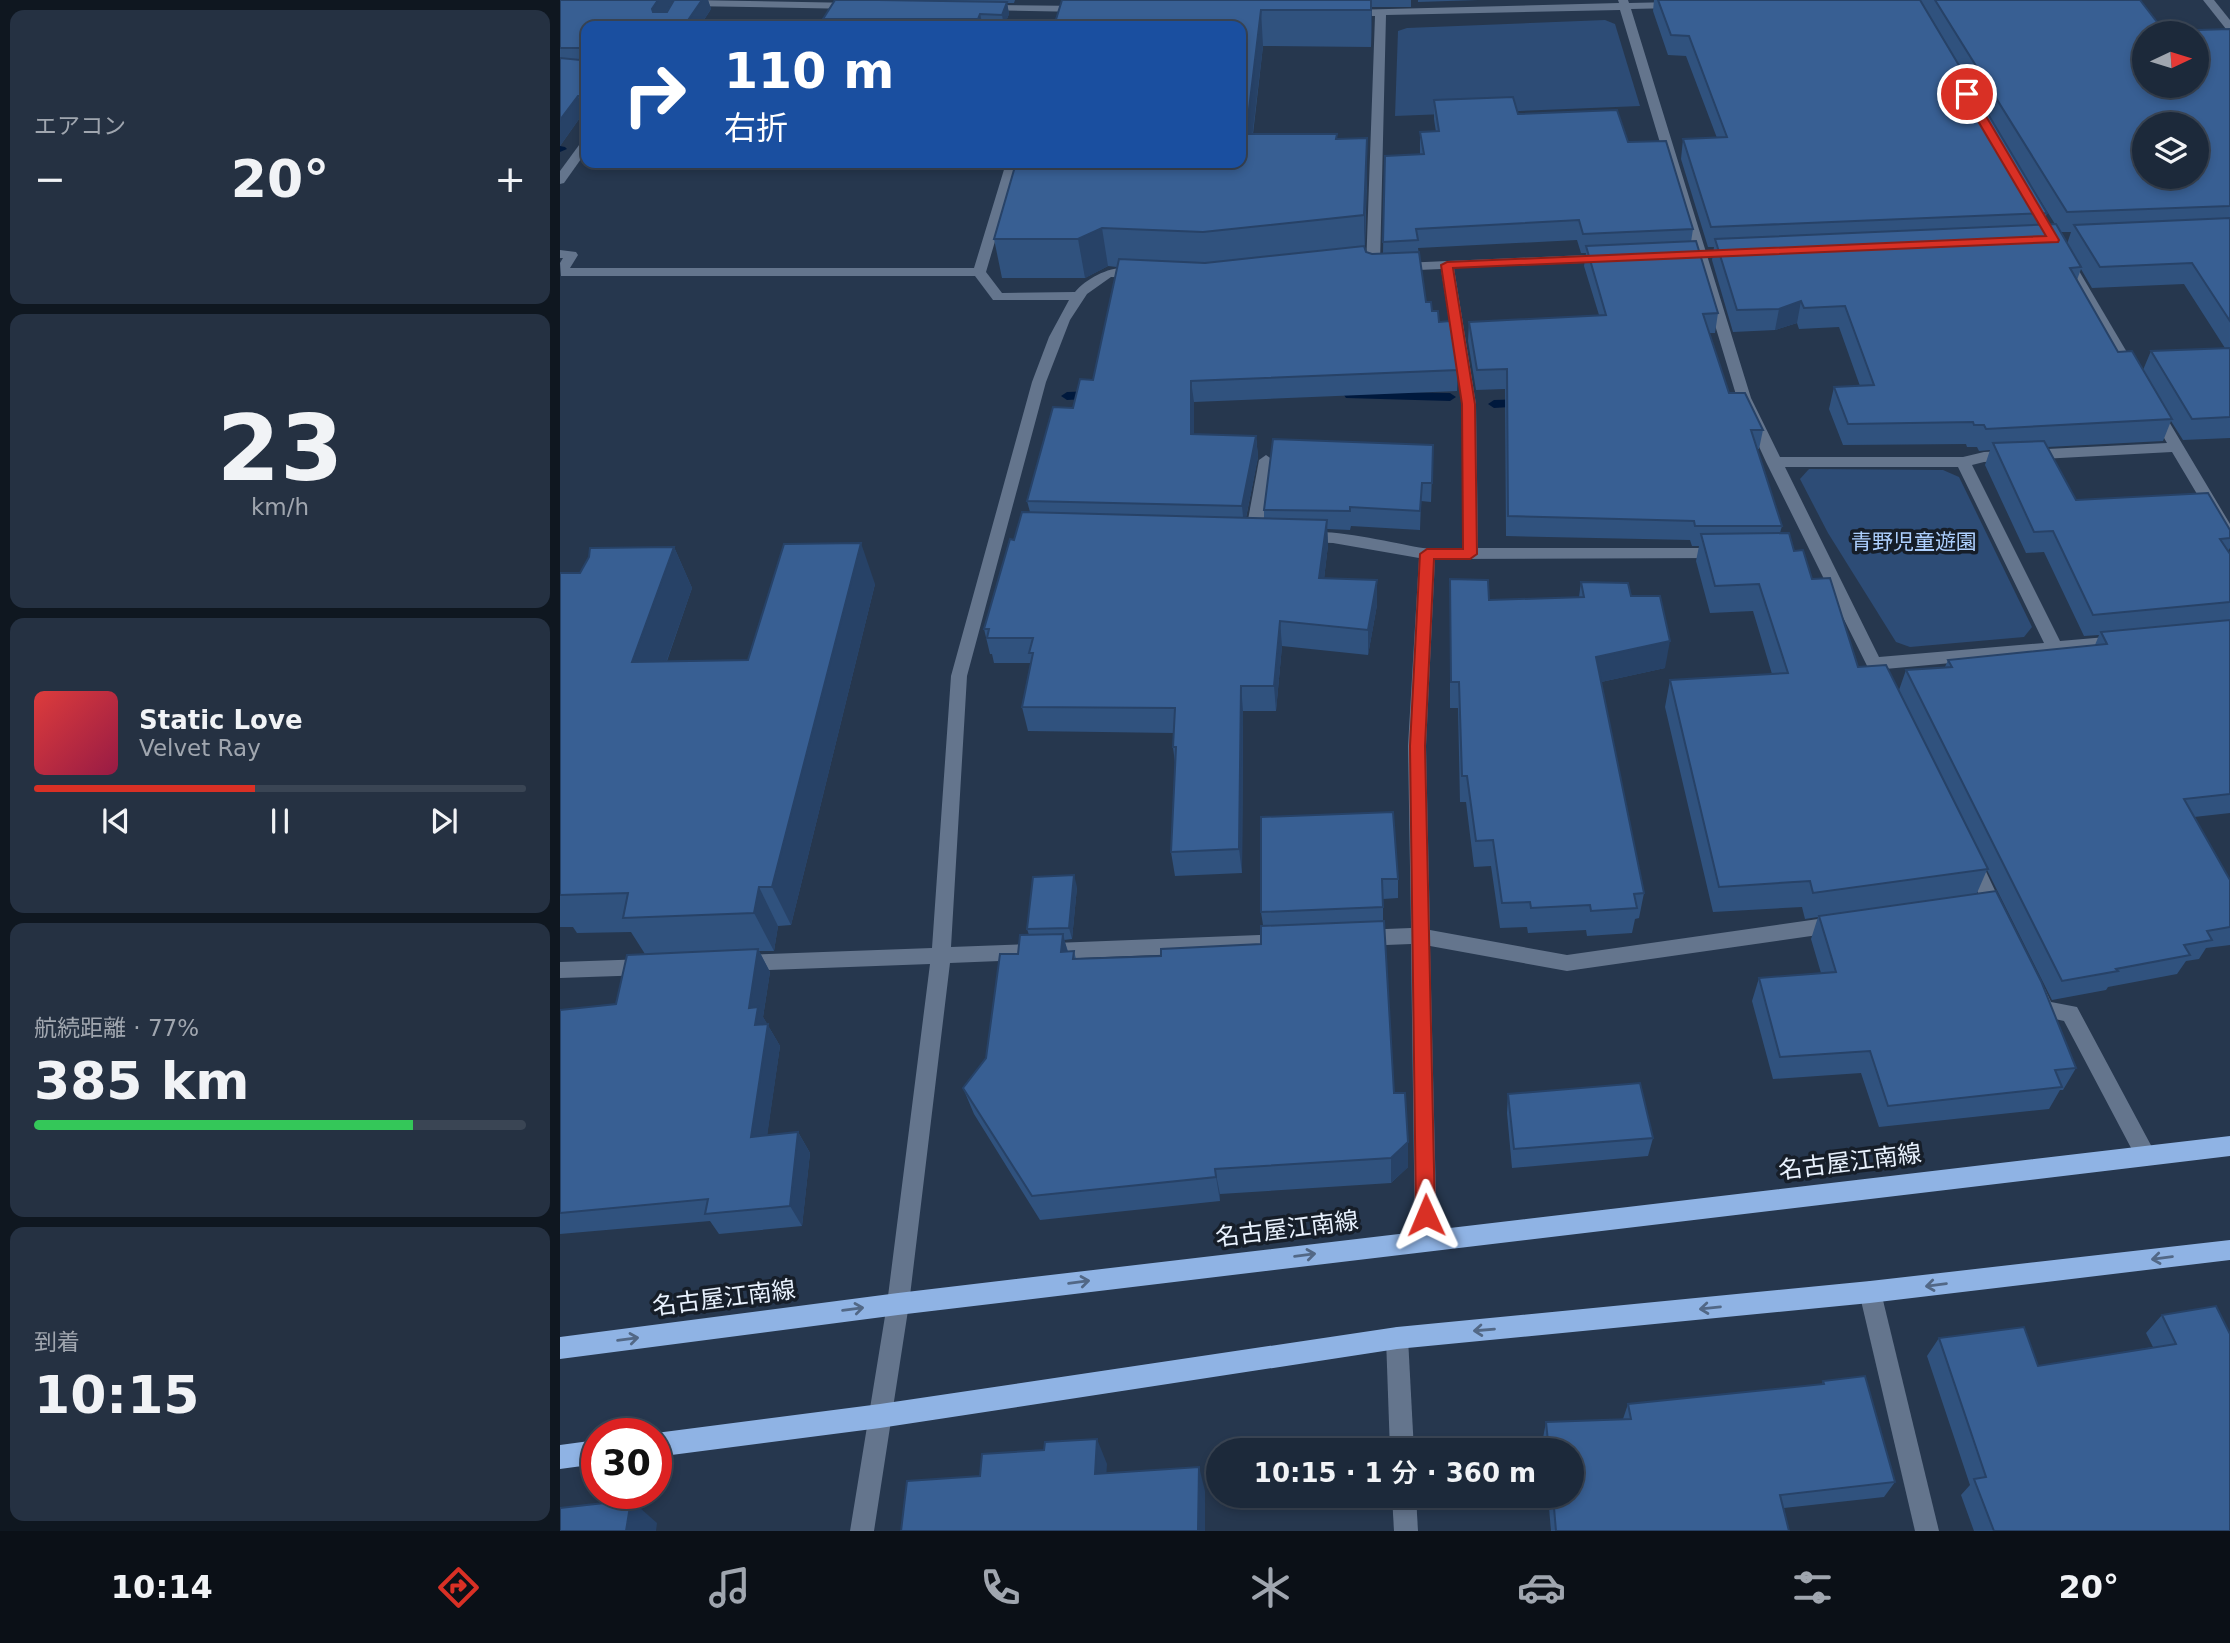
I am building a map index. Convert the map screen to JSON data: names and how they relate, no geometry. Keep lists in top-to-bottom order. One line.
{"streets":{"main road":["名古屋江南線"]},"parks":["青野児童遊園"],"north":"right","page":{"tile":["エアコン",["23","km/h"],["航続距離 · 77%","385 km"],["到着","10:15"]],"turn":["110 m","右折"],"heat":["−","20°","+"],"song":["Static Love","Velvet Ray"],"limit":"30","trip":"10:15 · 1 分 · 360 m","tabs":["10:14","20°"]}}
